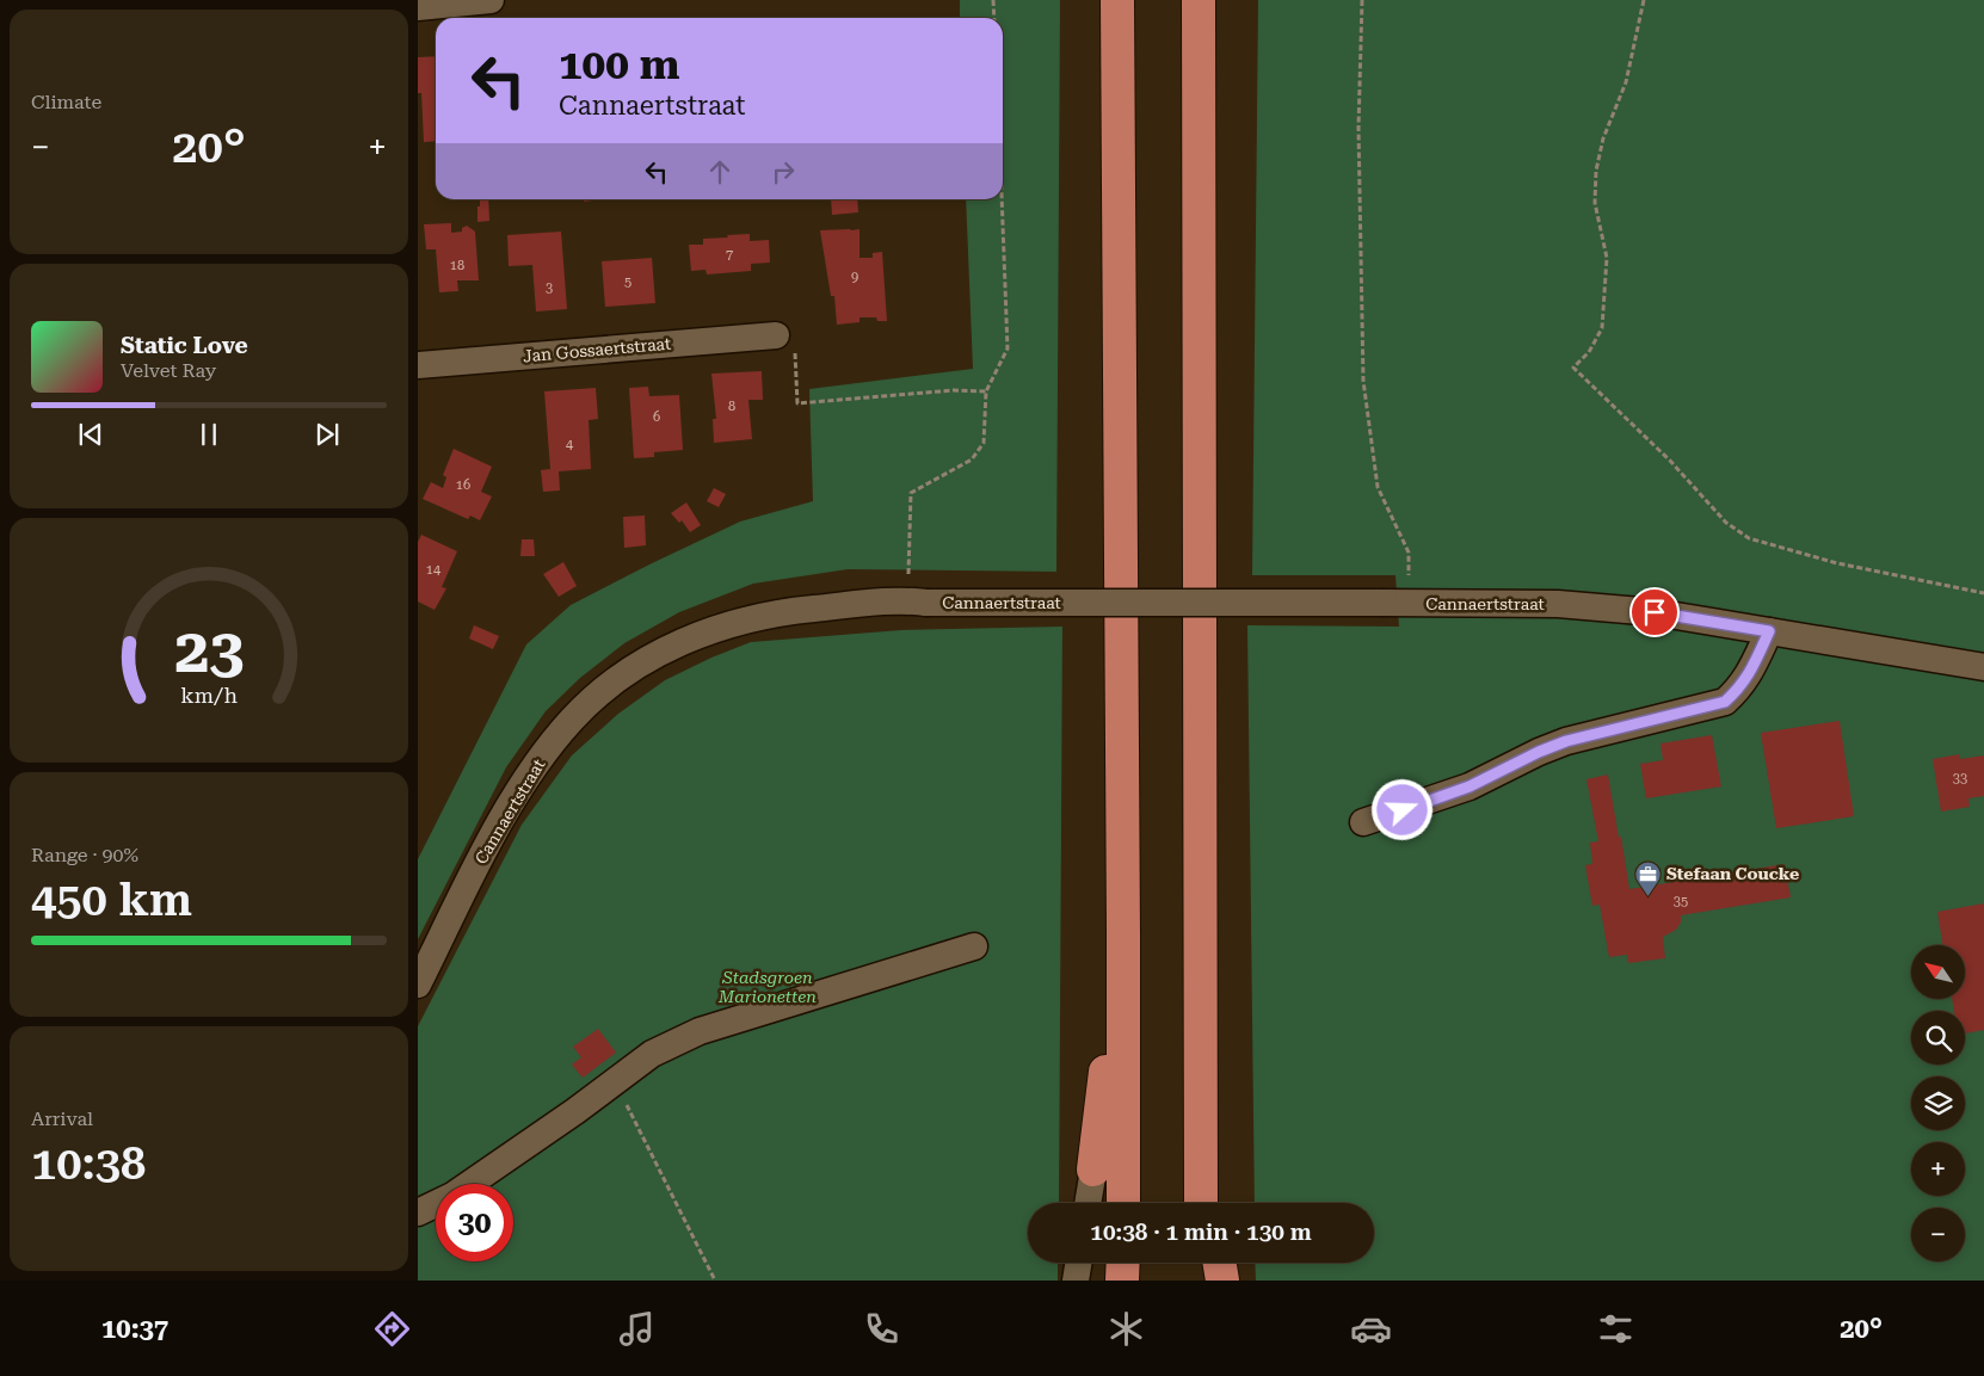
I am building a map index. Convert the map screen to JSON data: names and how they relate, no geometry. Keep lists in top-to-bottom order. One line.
{"streets":{"street":["Jan Gossaertstraat","Cannaertstraat"]},"parks":["Stadsgroen Marionetten"],"places":{"office":["Stefaan Coucke"]},"house_numbers":["7","18","9","5","3","8","6","4","16","14","33","35"],"north":"top left","page":{"tile":["Climate",["Range · 90%","450 km"],["Arrival","10:38"]],"turn":["100 m","Cannaertstraat"],"heat":["−","20°","+"],"song":["Static Love","Velvet Ray"],"map_buttons":["+","−"],"limit":"30","trip":"10:38 · 1 min · 130 m","tabs":["10:37","20°"],"gauge":["23","km/h"]}}
